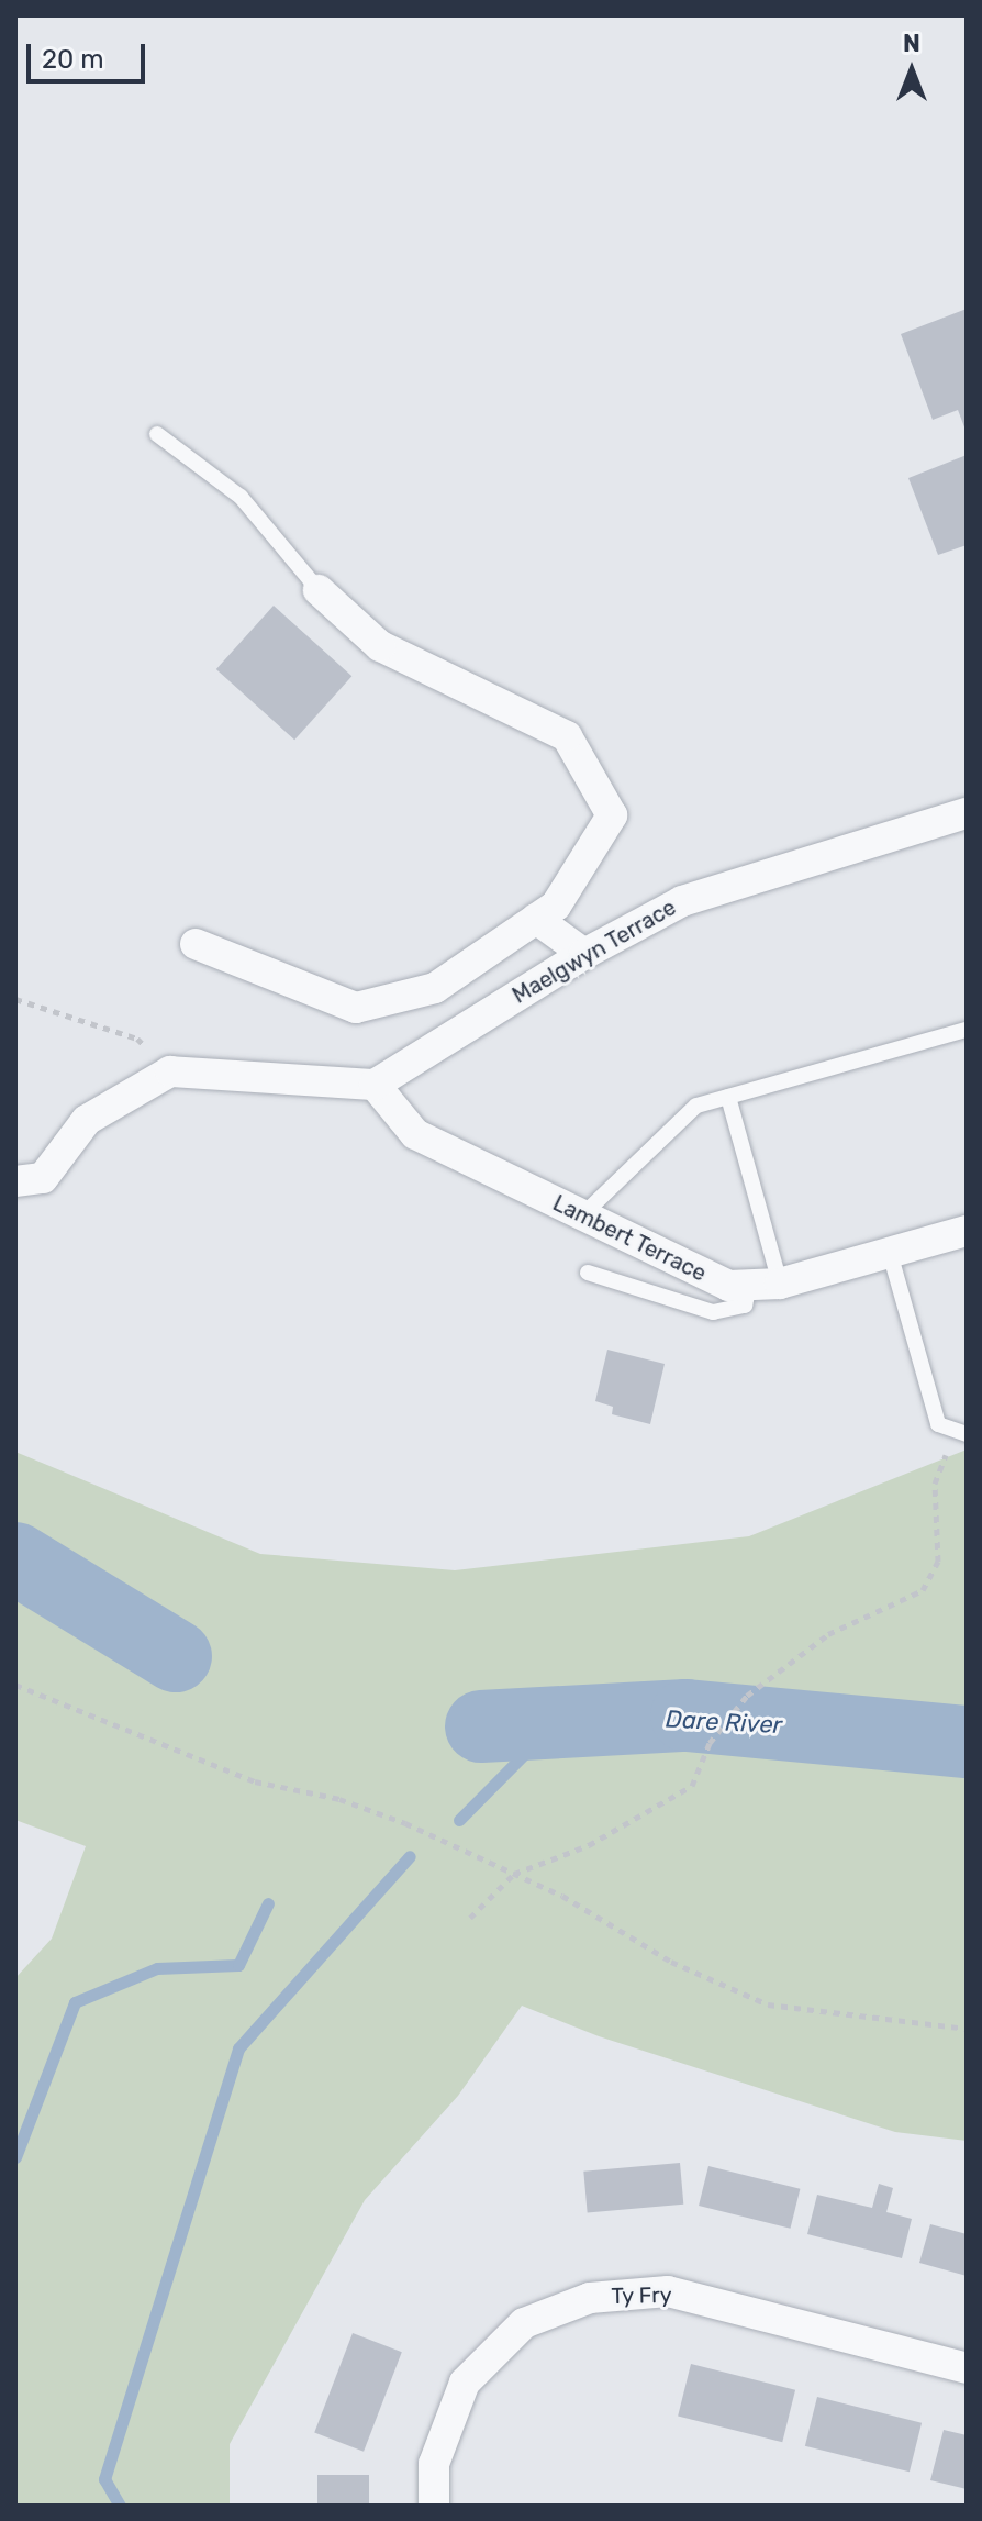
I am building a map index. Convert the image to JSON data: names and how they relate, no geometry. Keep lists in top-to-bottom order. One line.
{"streets":{"street":["Maelgwyn Terrace","Lambert Terrace","Ty Fry"]},"crossings":[["Maelgwyn Terrace","Lambert Terrace"]],"water":["Dare River"],"scale_bar":"20 m","north":"top"}
